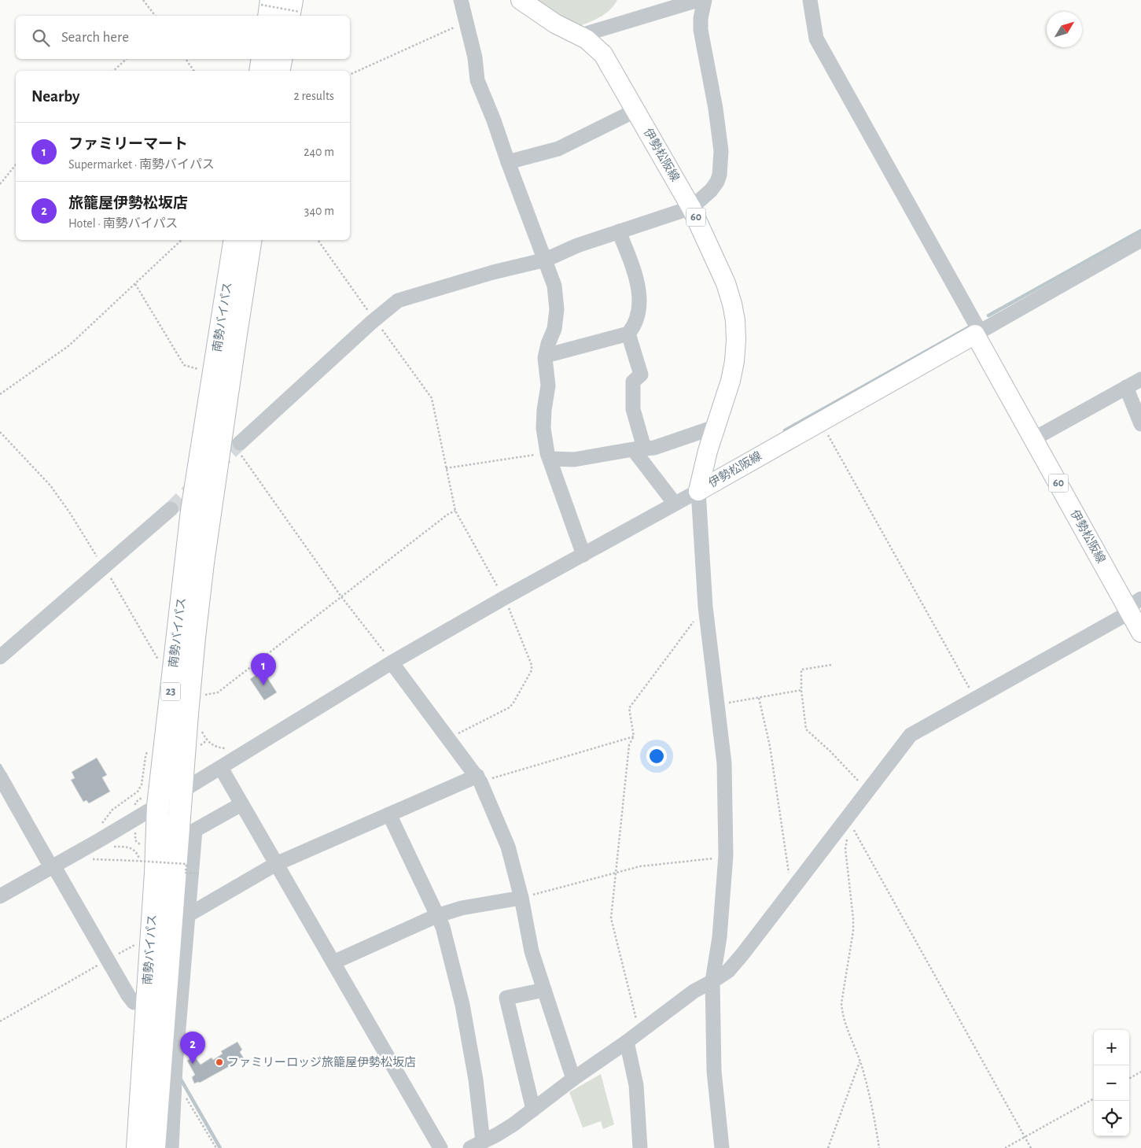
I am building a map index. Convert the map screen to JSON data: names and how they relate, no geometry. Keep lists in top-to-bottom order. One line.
{"streets":{"highway":["南勢バイパス","23"],"main road":["伊勢松阪線","60"]},"places":["ファミリーロッジ旅籠屋伊勢松坂店"],"north":"top right","page":{"search":"Search here","heading":["Nearby","2 results"],"list":[{"mark":"1","name":"ファミリーマート","note":"Supermarket · 南勢バイパス","value":"240 m"},{"mark":"2","name":"旅籠屋伊勢松坂店","note":"Hotel · 南勢バイパス","value":"340 m"}],"pins":["1","2"],"map_buttons":["+","−"]}}
